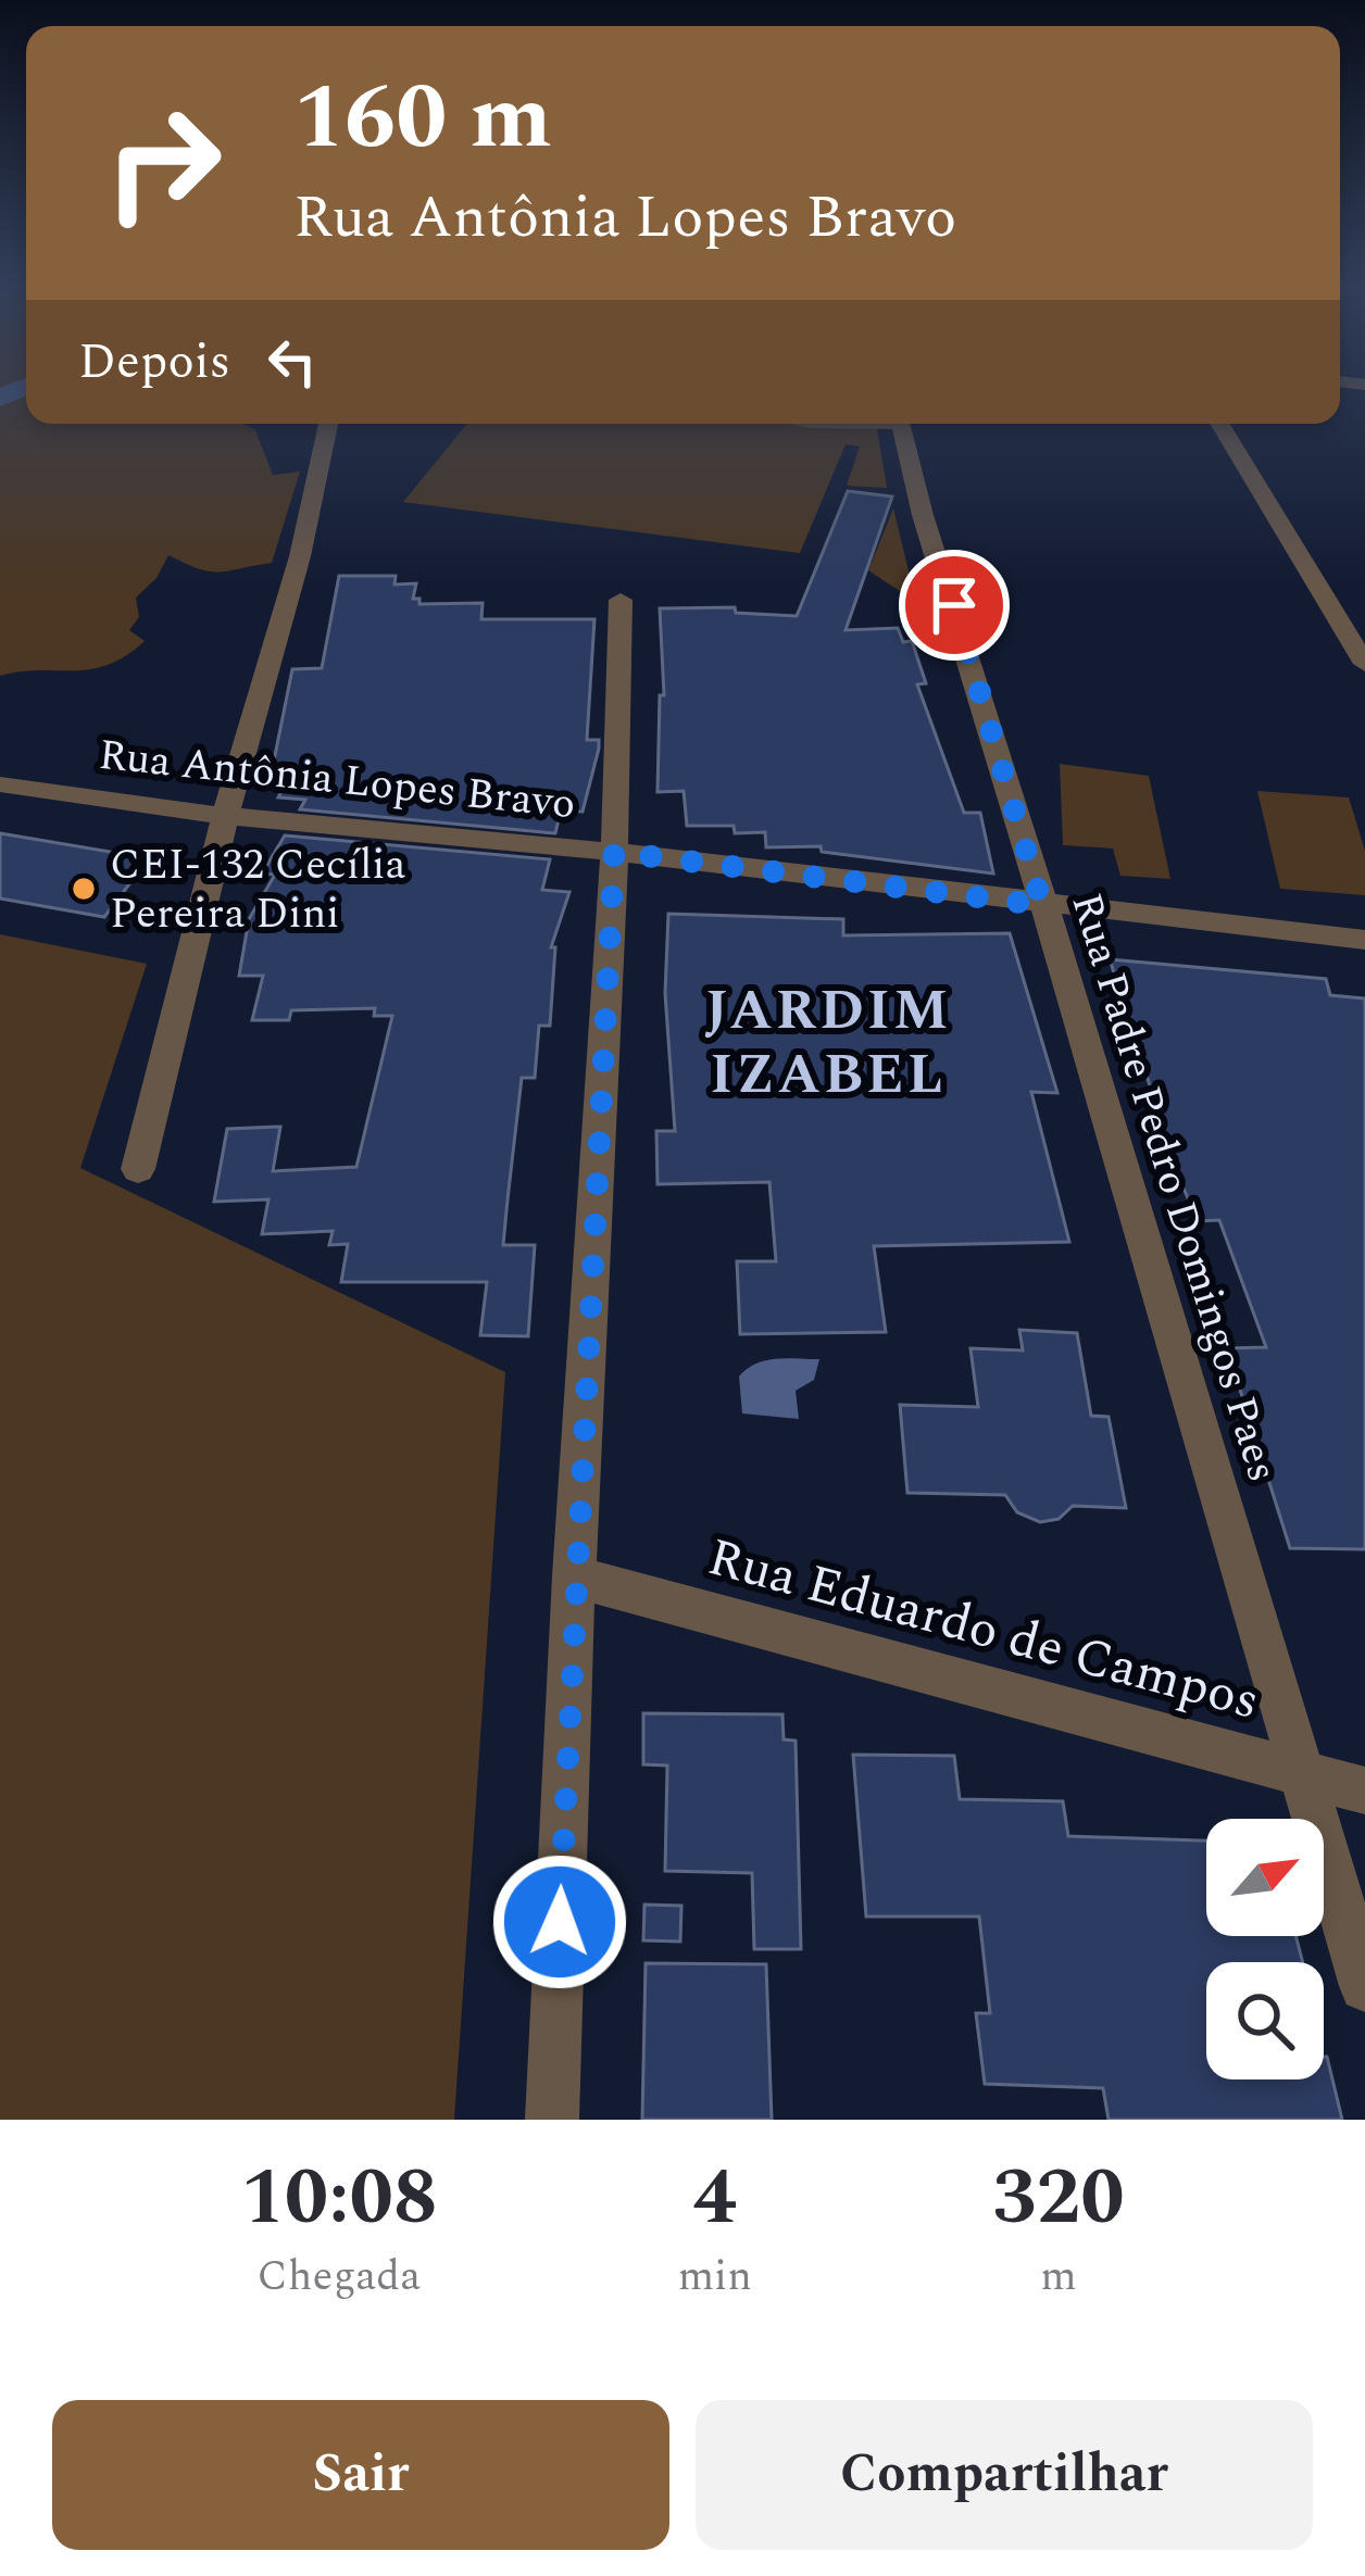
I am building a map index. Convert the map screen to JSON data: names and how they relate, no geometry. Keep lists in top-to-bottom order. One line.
{"streets":{"street":["Rua Antônia Lopes Bravo","Rua Padre Pedro Domingos Paes","Rua Eduardo de Campos"]},"crossings":[["Rua Antônia Lopes Bravo","Rua Padre Pedro Domingos Paes"],["Rua Padre Pedro Domingos Paes","Rua Eduardo de Campos"]],"districts":["JARDIM IZABEL"],"places":["CEI-132 Cecília Pereira Dini"],"north":"top right","page":{"turn":["160 m","Rua Antônia Lopes Bravo"],"then":"Depois","eta":["10:08","Chegada","4","min","320","m"],"buttons":["Sair","Compartilhar"]}}
